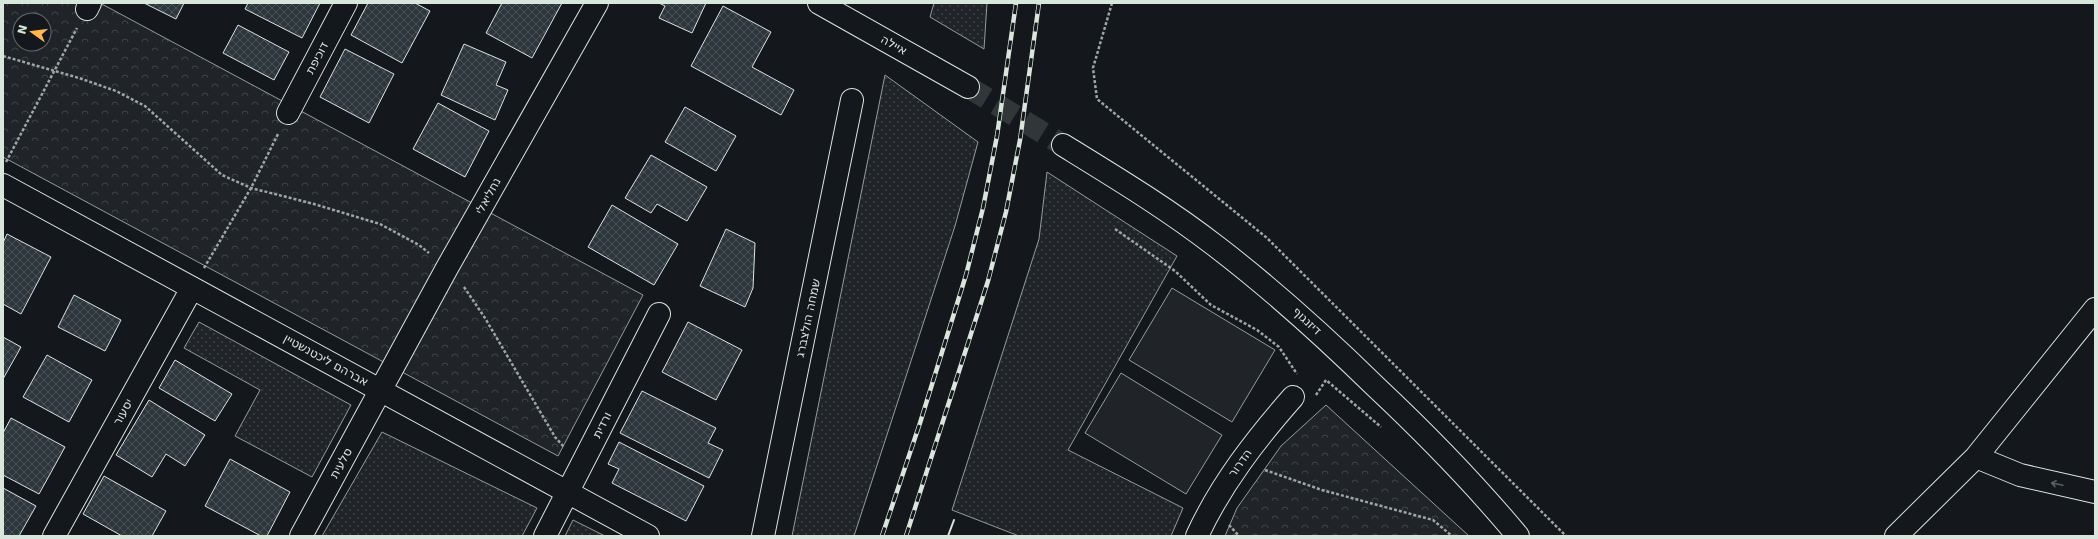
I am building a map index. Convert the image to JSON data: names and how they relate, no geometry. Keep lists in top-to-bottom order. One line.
{"streets":{"street":["איילה","דוכיפת","נחליאלי","שמחה הולצברג","דיזנגוף","אברהם ליכטנשטיין","יסעור","ורדית","סלעית","הדרור"]},"crossings":[["נחליאלי","אברהם ליכטנשטיין"],["נחליאלי","סלעית"],["אברהם ליכטנשטיין","יסעור"],["אברהם ליכטנשטיין","ורדית"],["אברהם ליכטנשטיין","סלעית"]],"north":"left"}
